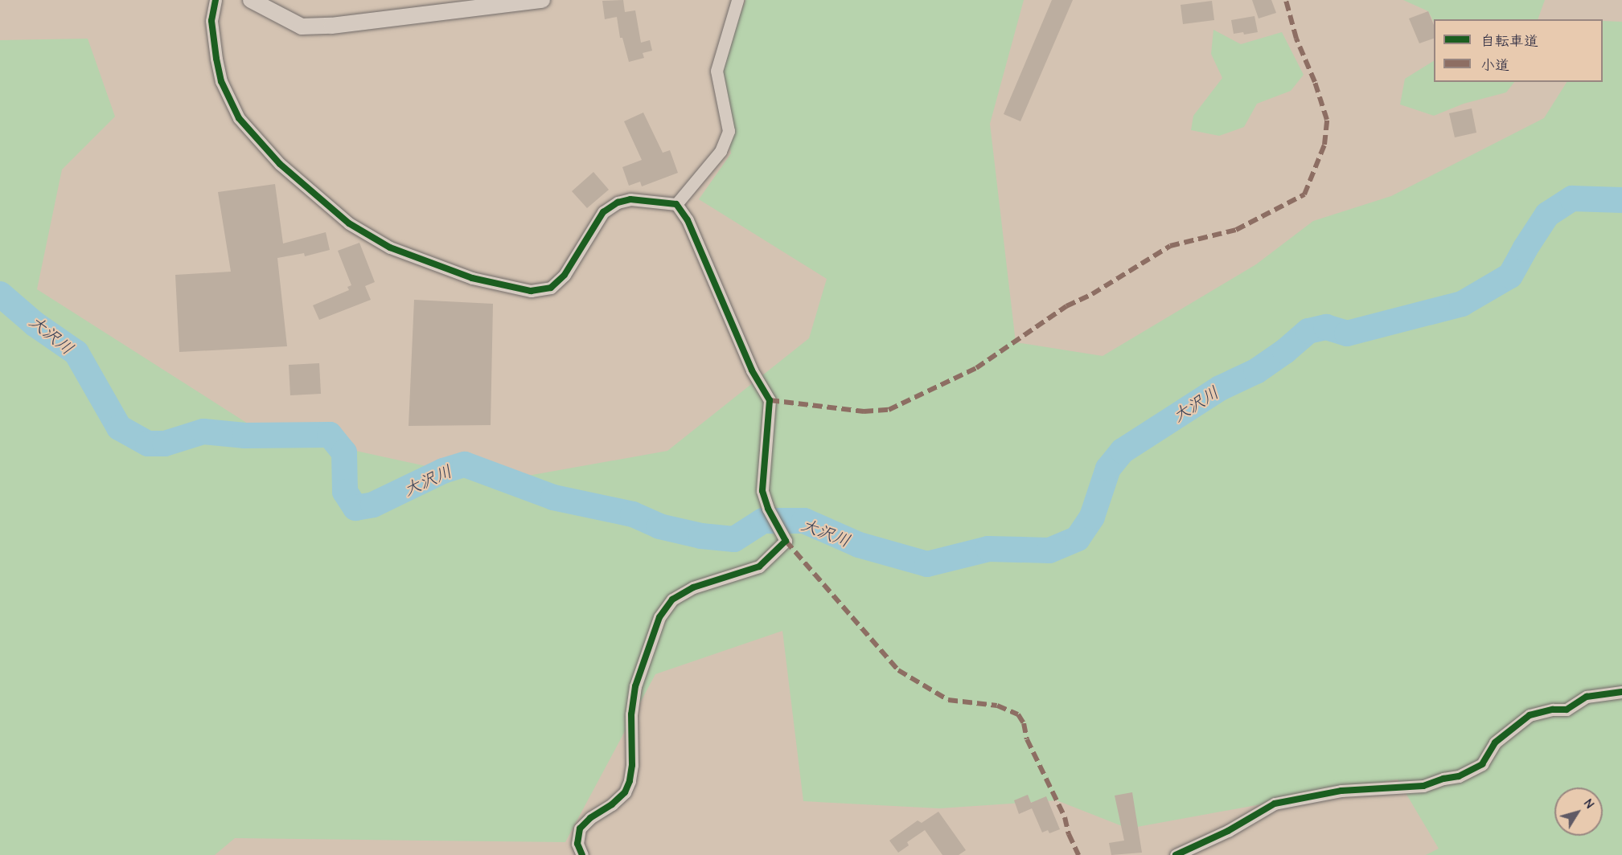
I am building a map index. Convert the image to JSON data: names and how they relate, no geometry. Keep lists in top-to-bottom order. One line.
{"water":["大沢川"],"legend":["自転車道","小道"],"north":"top right"}
